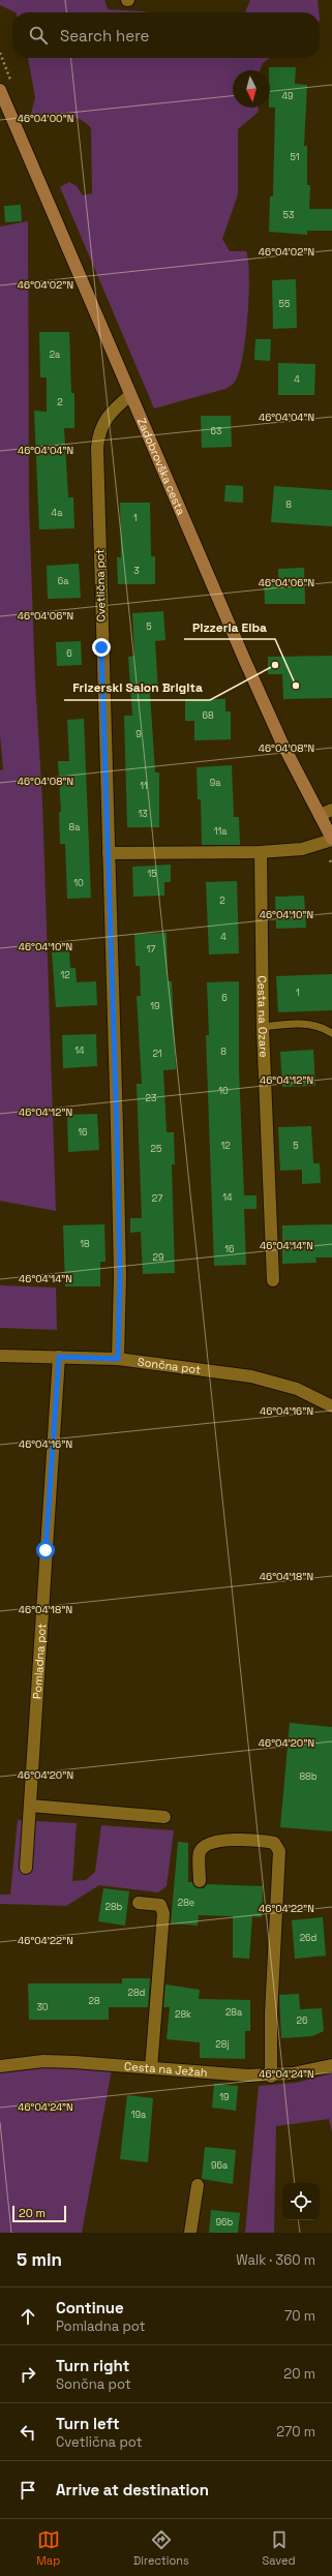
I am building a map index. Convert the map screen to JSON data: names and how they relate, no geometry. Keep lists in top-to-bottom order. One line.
{"streets":{"main road":["Zadobrovška cesta"],"street":["Cvetlična pot","Cesta na Ozare","Sončna pot","Pomladna pot","Cesta na Ježah"]},"crossings":[["Zadobrovška cesta","Cvetlična pot"],["Cvetlična pot","Sončna pot"],["Sončna pot","Pomladna pot"]],"places":["Frizerski Salon Brigita","Pizzeria Elba"],"house_numbers":["49","51","53","55","2a","4","2","63","8","4a","1","3","6a","5","6","68","9","9a","11","13","8a","11a","15","10","2","4","17","12","1","6","19","14","8","21","10","23","16","12","5","25","14","27","18","16","29","88b","28e","28b","26d","28d","28","30","28a","28k","26","28j","19","19a","96a","96b"],"scale_bar":"20 m","north":"bottom","page":{"search":"Search here","scale":"20 m","heading":["5 min","Walk · 360 m"],"list":[["Continue","Pomladna pot","70 m"],["Turn right","Sončna pot","20 m"],["Turn left","Cvetlična pot","270 m"],"Arrive at destination"],"nav":["Map","Directions","Saved"]},"coordinates":["46°04'00\"N","46°04'02\"N","46°04'04\"N","46°04'06\"N","46°04'08\"N","46°04'10\"N","46°04'12\"N","46°04'14\"N","46°04'16\"N","46°04'18\"N","46°04'20\"N","46°04'22\"N","46°04'24\"N"]}
